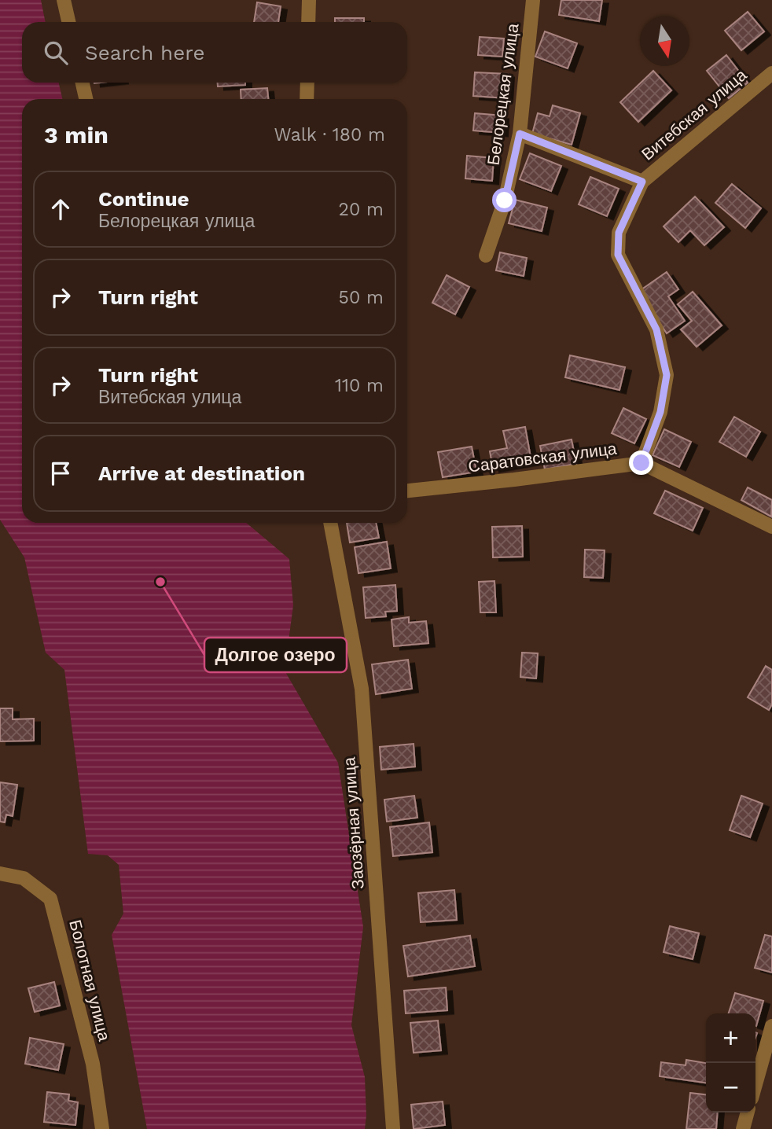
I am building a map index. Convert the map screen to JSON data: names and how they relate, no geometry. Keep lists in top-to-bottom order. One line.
{"streets":{"street":["Белорецкая улица","Витебская улица","Саратовская улица","Заозёрная улица","Болотная улица"]},"crossings":[["Витебская улица","Саратовская улица"]],"places":["Долгое озеро"],"north":"bottom","page":{"search":"Search here","heading":["3 min","Walk · 180 m"],"list":[["Continue","Белорецкая улица","20 m"],["Turn right","50 m"],["Turn right","Витебская улица","110 m"],"Arrive at destination"],"map_buttons":["+","−"]}}
